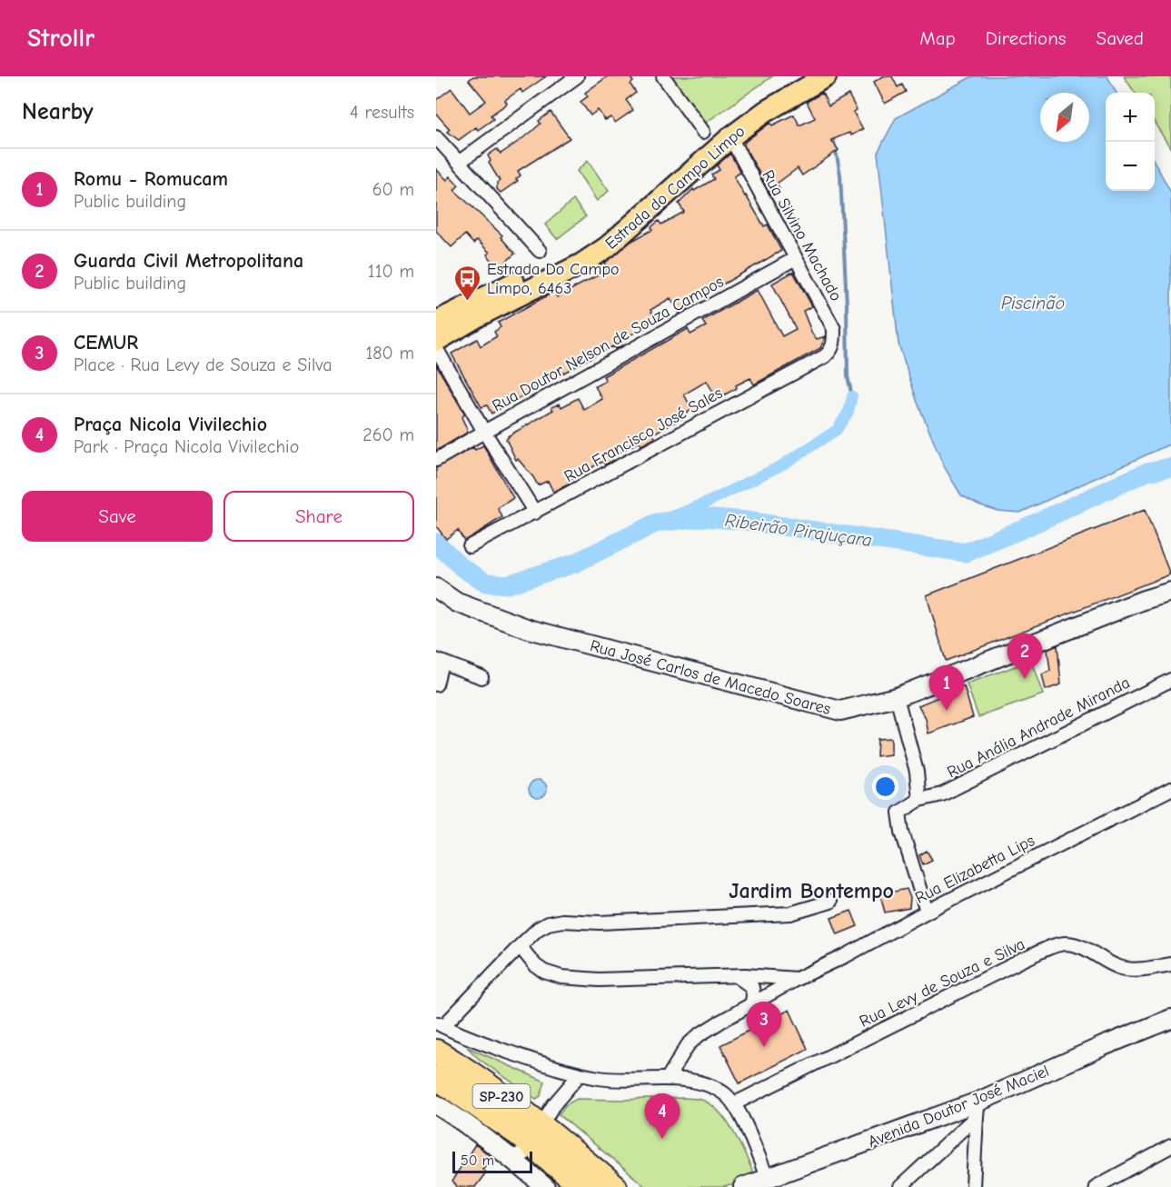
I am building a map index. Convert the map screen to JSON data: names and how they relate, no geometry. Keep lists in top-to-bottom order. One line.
{"streets":{"highway":["SP-230"],"main road":["Estrada do Campo Limpo"],"street":["Rua Silvino Machado","Rua Doutor Nelson de Souza Campos","Rua Francisco José Sales","Rua José Carlos de Macedo Soares","Rua Anália Andrade Miranda","Rua Elizabetta Lips","Rua Levy de Souza e Silva","Avenida Doutor José Maciel"]},"crossings":[["Estrada do Campo Limpo","Rua Silvino Machado"],["Rua Silvino Machado","Rua Doutor Nelson de Souza Campos"],["Rua Silvino Machado","Rua Francisco José Sales"]],"districts":["Jardim Bontempo"],"water":["Piscinão","Ribeirão Pirajuçara"],"places":{"bus stop":["Estrada Do Campo Limpo, 6463"]},"scale_bar":"50 m","north":"bottom left","page":{"header":"Strollr","nav":["Map","Directions","Saved"],"heading":["Nearby","4 results"],"map_buttons":["+","−"],"list":[{"mark":"1","name":"Romu - Romucam","note":"Public building","value":"60 m"},{"mark":"2","name":"Guarda Civil Metropolitana","note":"Public building","value":"110 m"},{"mark":"3","name":"CEMUR","note":"Place · Rua Levy de Souza e Silva","value":"180 m"},{"mark":"4","name":"Praça Nicola Vivilechio","note":"Park · Praça Nicola Vivilechio","value":"260 m"}],"buttons":["Save","Share"],"pins":["2","1","3","4"],"scale":"50 m"}}
